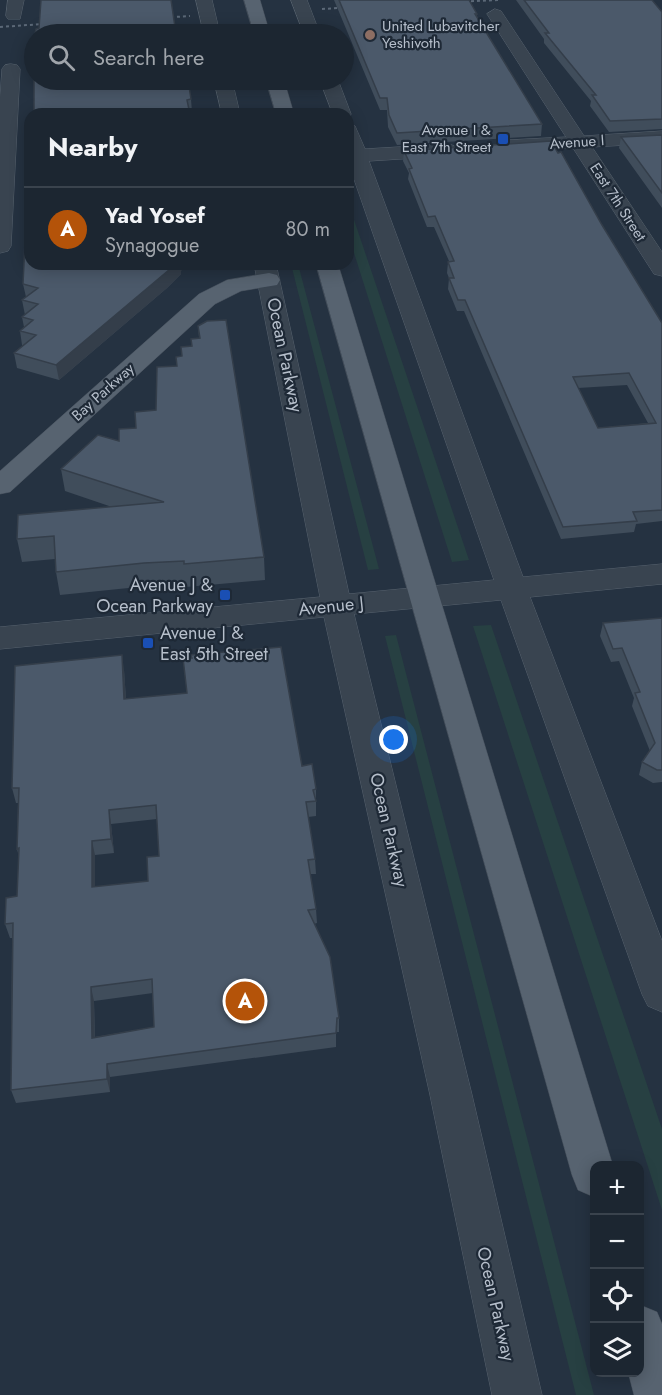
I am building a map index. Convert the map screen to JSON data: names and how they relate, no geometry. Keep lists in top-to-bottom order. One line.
{"streets":{"main road":["Bay Parkway"],"street":["Avenue I","East 7th Street","Ocean Parkway","Avenue J"]},"crossings":[["Avenue I","East 7th Street"],["Ocean Parkway","Bay Parkway"],["Ocean Parkway","Avenue J"]],"places":{"other":["United Lubavitcher Yeshivoth"],"transit":["Avenue I & East 7th Street","Avenue J & Ocean Parkway","Avenue J & East 5th Street"]},"page":{"search":"Search here","heading":"Nearby","list":[{"mark":"A","name":"Yad Yosef","note":"Synagogue","value":"80 m"}],"pins":"A","map_buttons":["+","−"]}}
